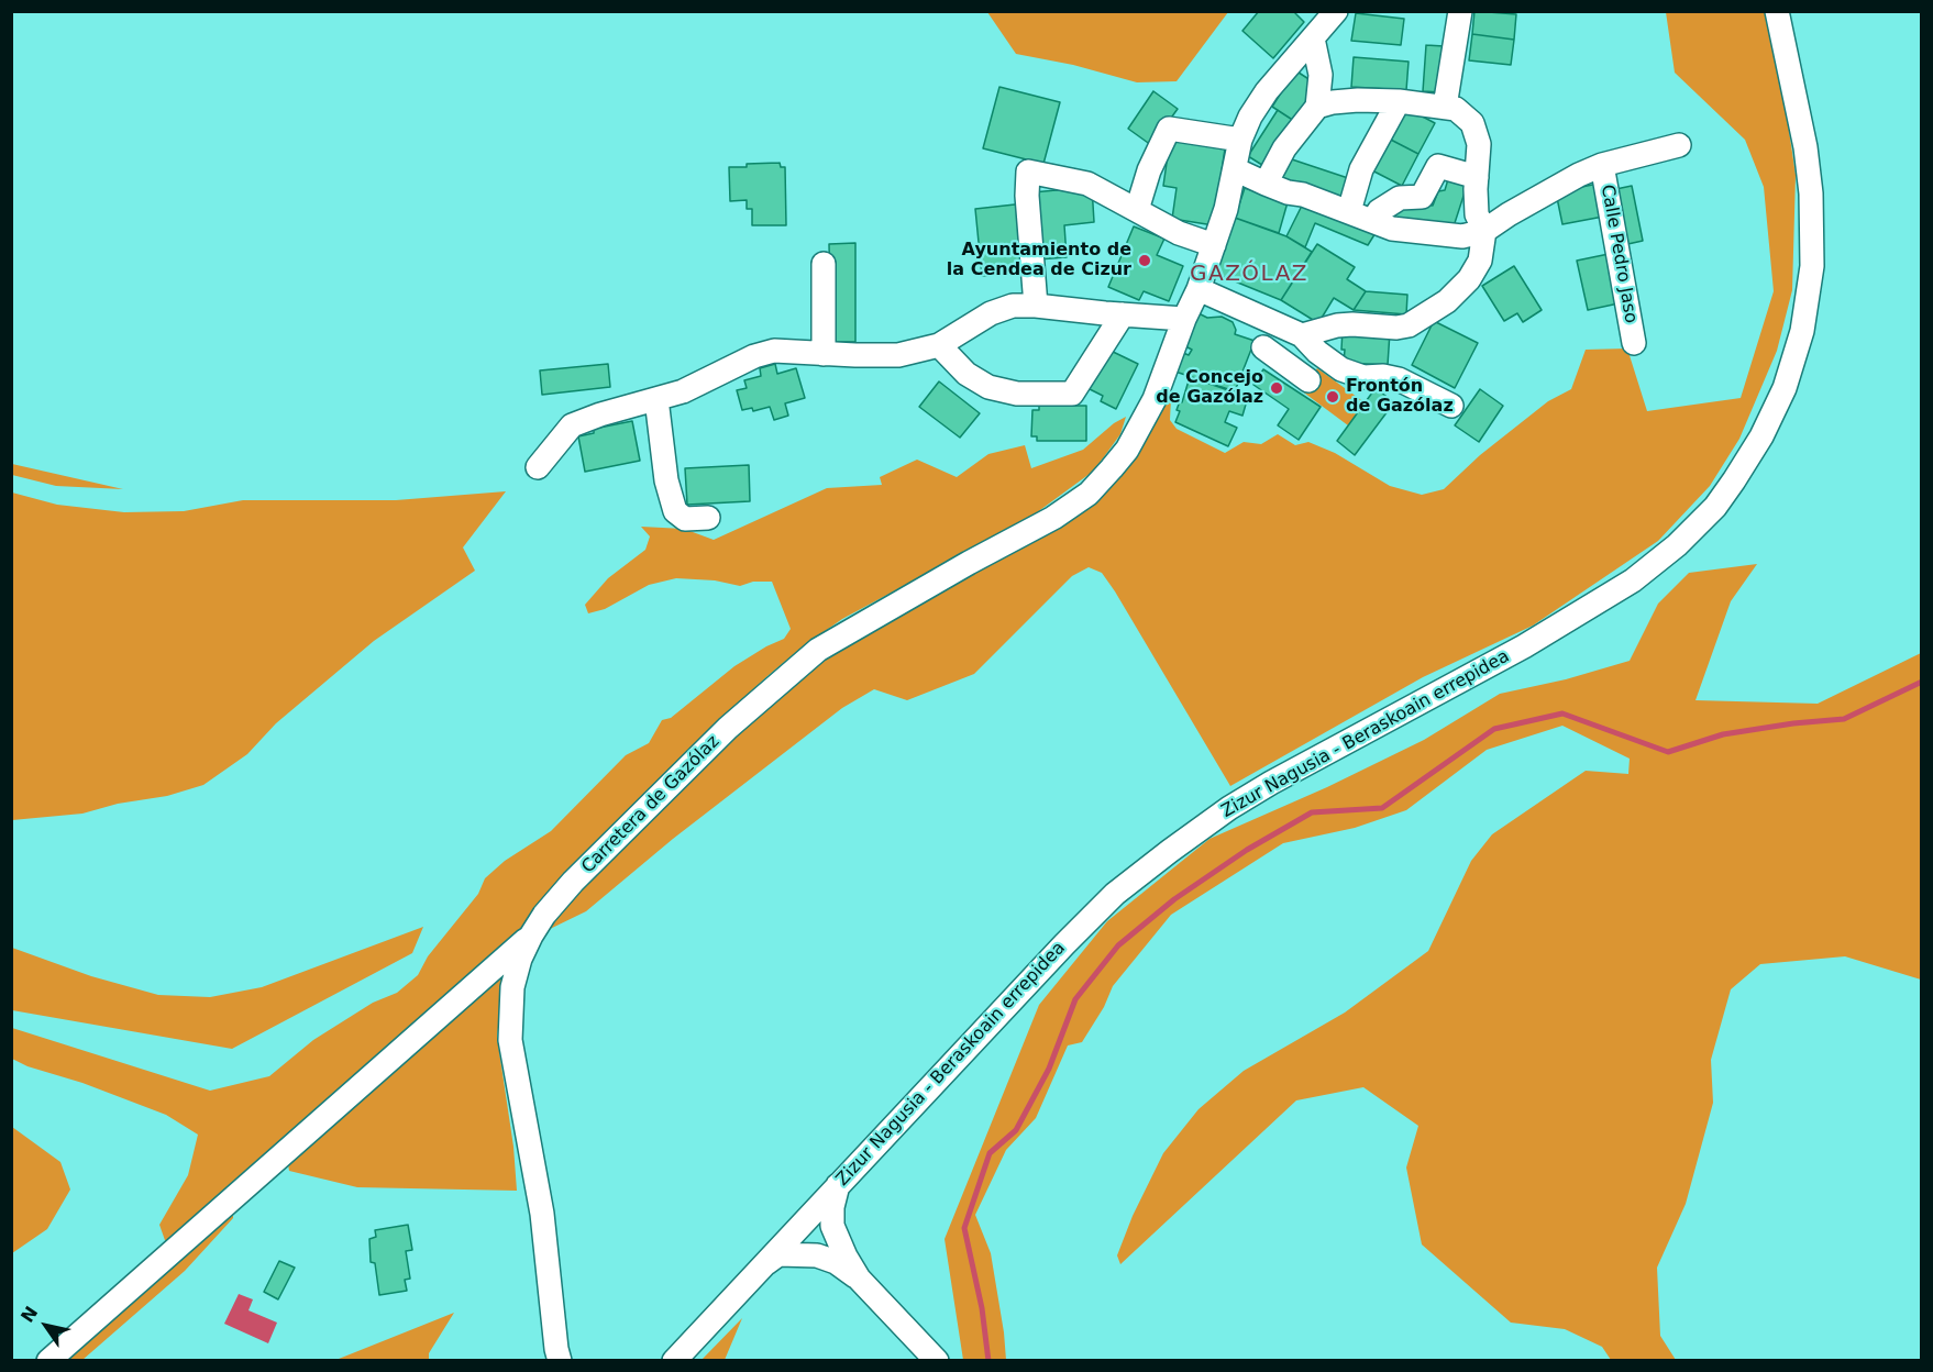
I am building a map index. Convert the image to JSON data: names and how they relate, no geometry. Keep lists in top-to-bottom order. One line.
{"streets":{"street":["Calle Pedro Jaso","Zizur Nagusia - Beraskoain errepidea","Carretera de Gazólaz"]},"districts":["GAZÓLAZ"],"places":["Ayuntamiento de la Cendea de Cizur","Concejo de Gazólaz","Frontón de Gazólaz"],"north":"top left"}
